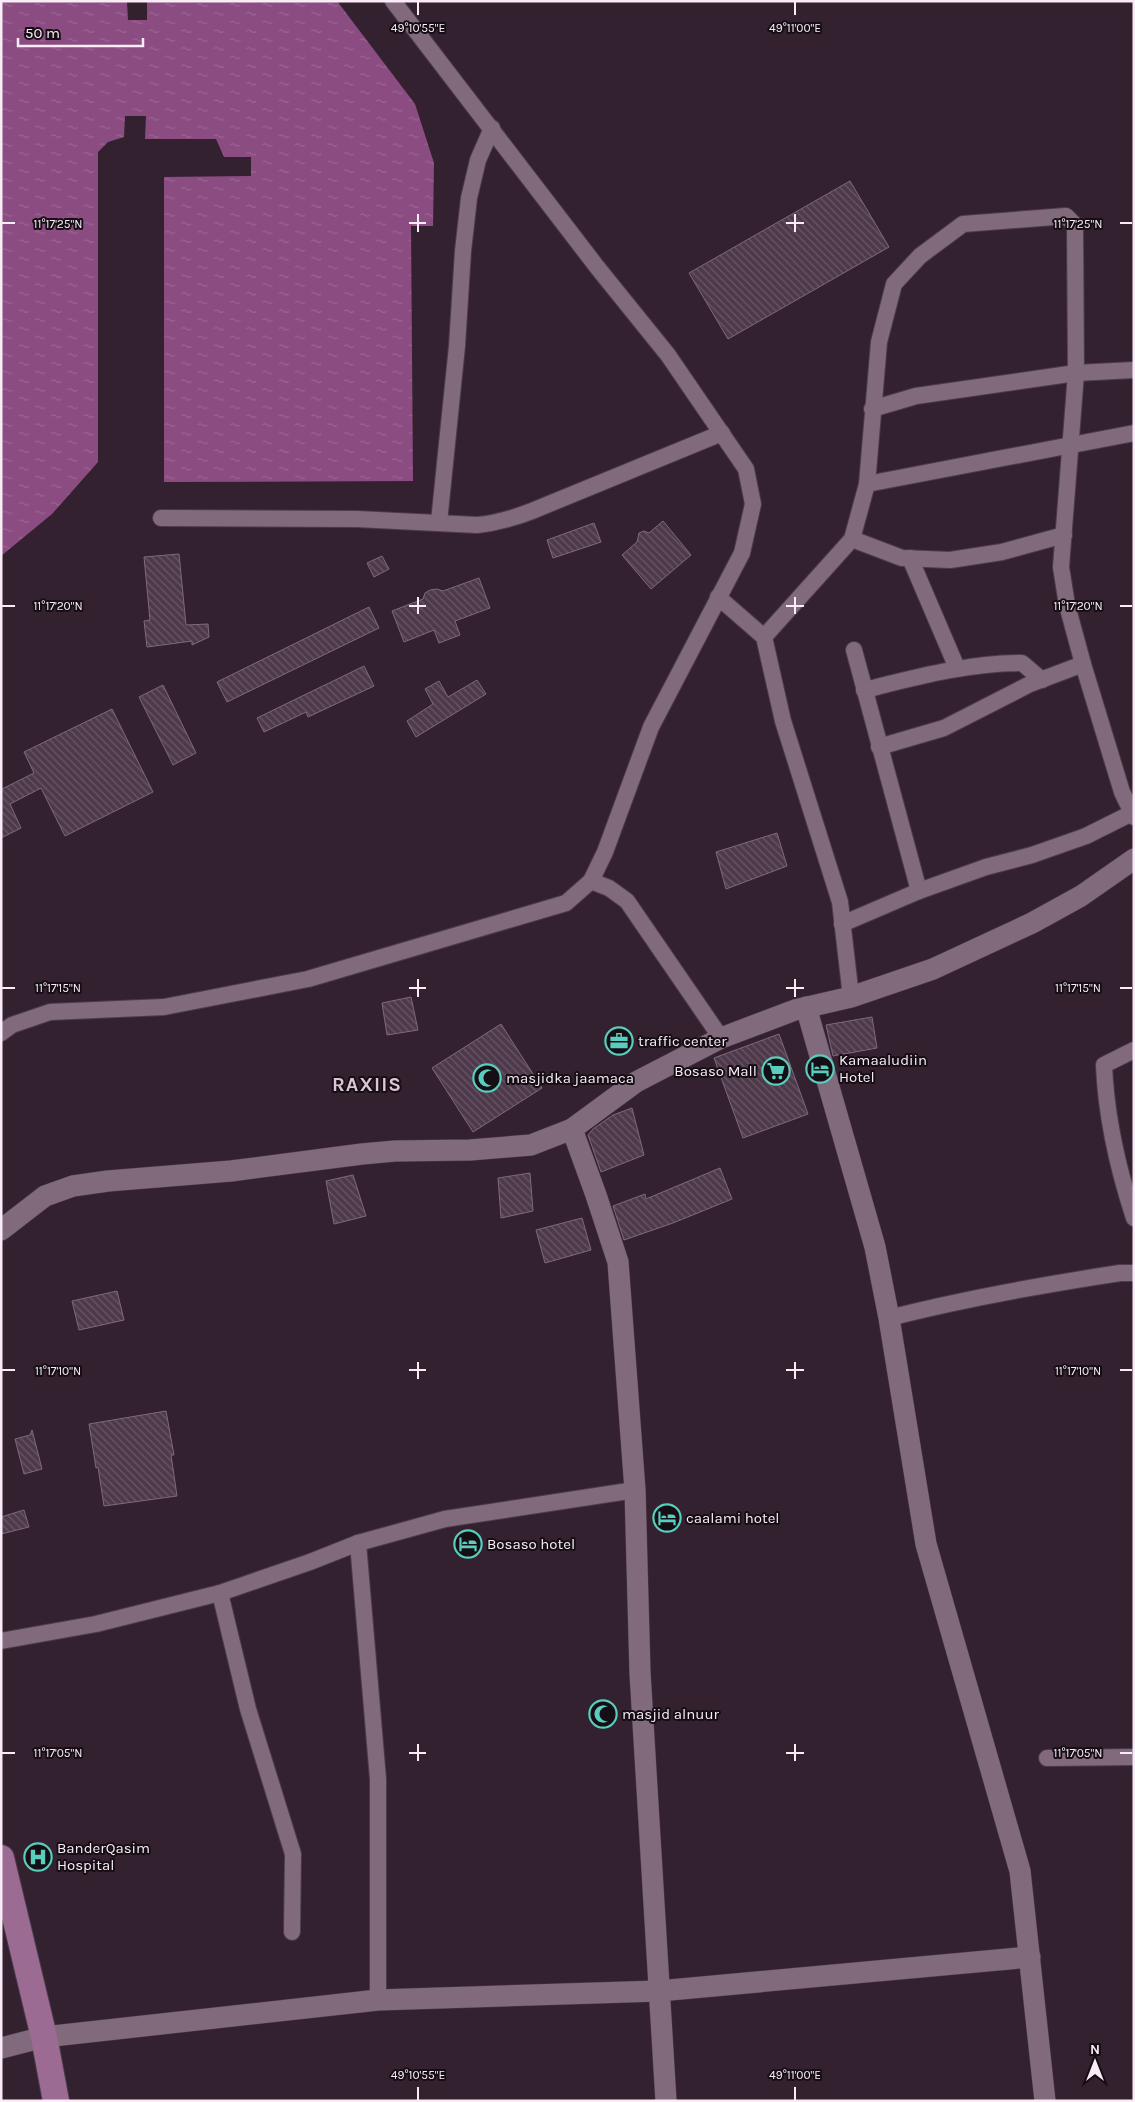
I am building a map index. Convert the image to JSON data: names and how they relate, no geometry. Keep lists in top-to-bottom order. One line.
{"districts":["RAXIIS"],"places":{"office":["traffic center"],"hotel":["Kamaaludiin Hotel","caalami hotel","Bosaso hotel"],"supermarket":["Bosaso Mall"],"mosque":["masjidka jaamaca","masjid alnuur"],"hospital":["BanderQasim Hospital"]},"scale_bar":"50 m","north":"top","coordinates":["49°10'55\"E","49°11'00\"E","11°17'25\"N","11°17'20\"N","11°17'15\"N","11°17'10\"N","11°17'05\"N"]}
